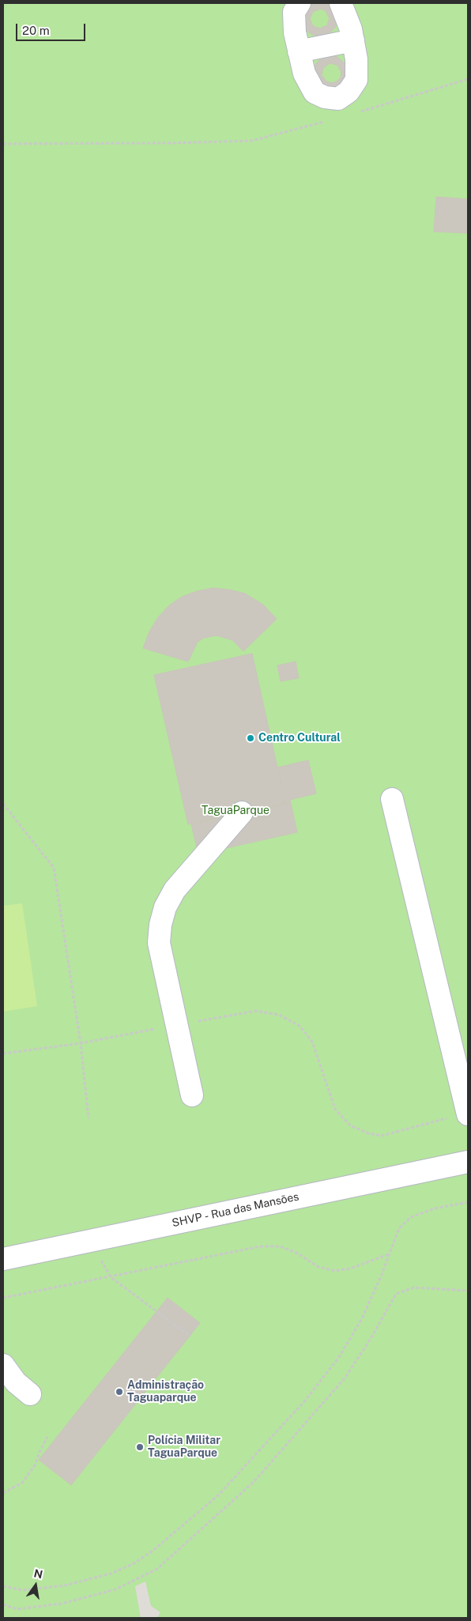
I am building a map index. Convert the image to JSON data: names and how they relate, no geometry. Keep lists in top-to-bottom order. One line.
{"streets":{"street":["SHVP - Rua das Mansões"]},"parks":["TaguaParque"],"places":["Centro Cultural","Administração Taguaparque","Polícia Militar TaguaParque"],"scale_bar":"20 m","north":"top"}
